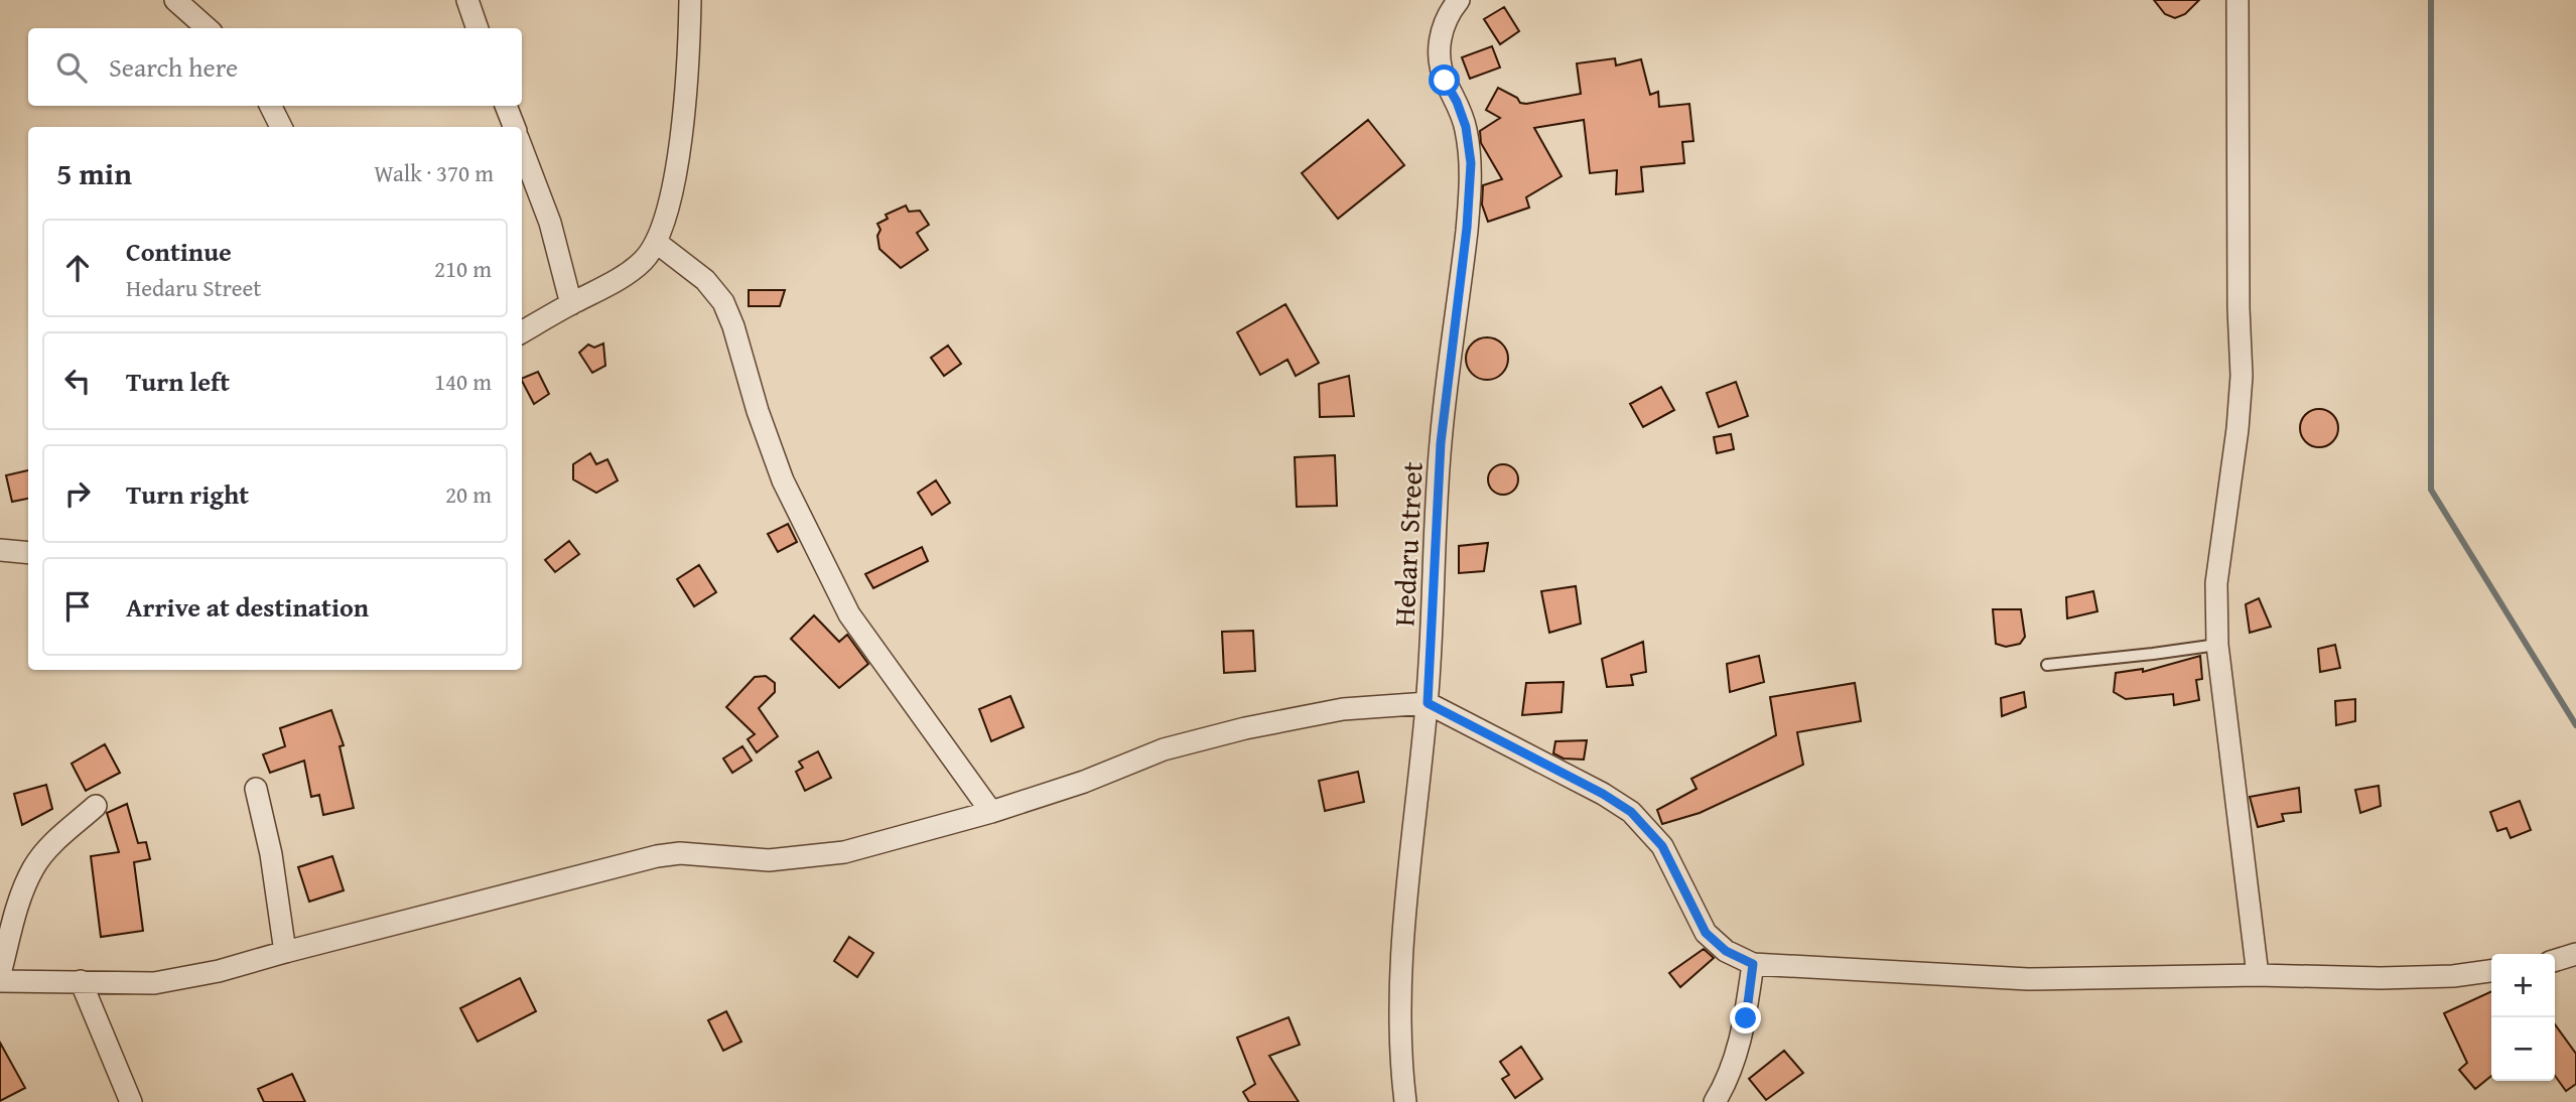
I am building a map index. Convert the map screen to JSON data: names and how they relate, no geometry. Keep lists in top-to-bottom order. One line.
{"streets":{"street":["Hedaru Street"]},"page":{"search":"Search here","heading":["5 min","Walk · 370 m"],"list":[["Continue","Hedaru Street","210 m"],["Turn left","140 m"],["Turn right","20 m"],"Arrive at destination"],"map_buttons":["+","−"]}}
